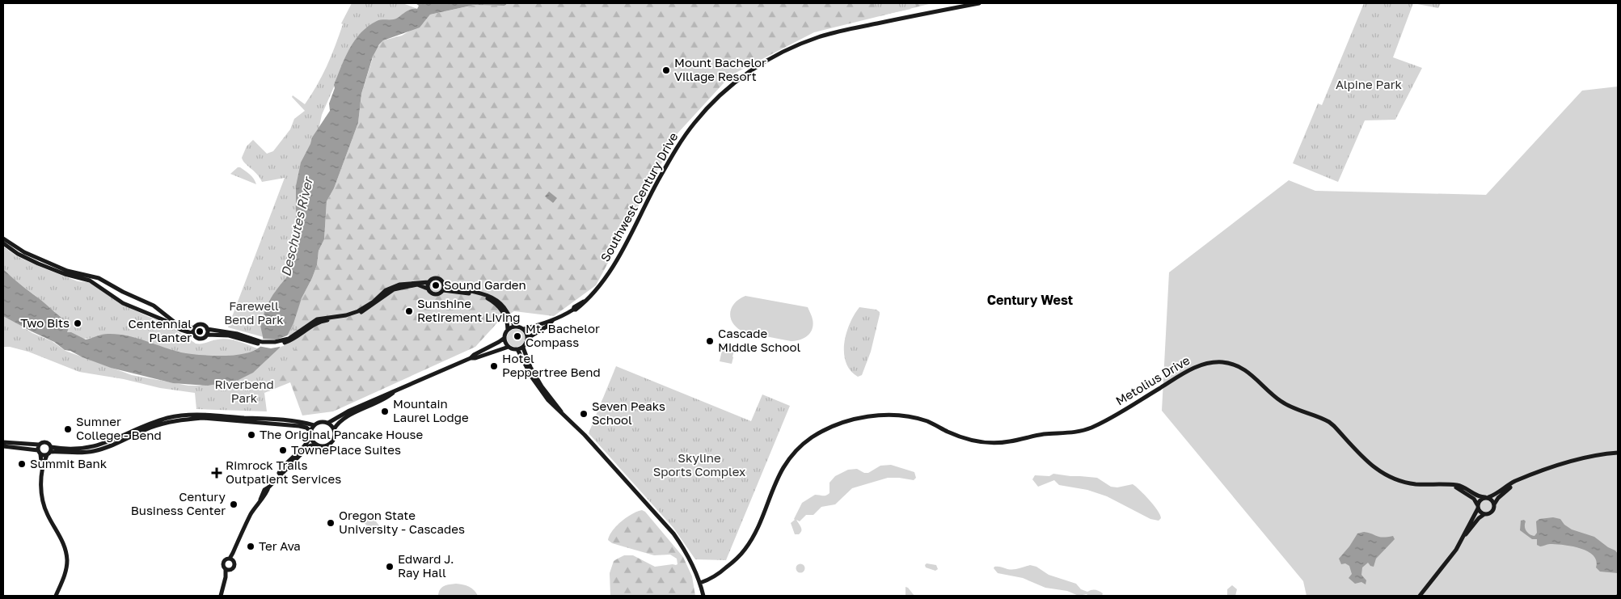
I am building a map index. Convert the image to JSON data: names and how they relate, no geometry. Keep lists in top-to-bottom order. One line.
{"streets":{"main road":["Southwest Century Drive","Metolius Drive"]},"districts":["Century West"],"water":["Deschutes River"],"parks":["Alpine Park","Farewell Bend Park","Riverbend Park","Skyline Sports Complex"],"places":{"other":["Mount Bachelor Village Resort","Sound Garden","Sunshine Retirement Living","Two Bits","Centennial Planter","Mt. Bachelor Compass","Cascade Middle School","Hotel Peppertree Bend","Mountain Laurel Lodge","Seven Peaks School","Sumner College - Bend","The Original Pancake House","TownePlace Suites","Summit Bank","Century Business Center","Oregon State University - Cascades","Ter Ava","Edward J. Ray Hall"],"health":["Rimrock Trails Outpatient Services"]}}
